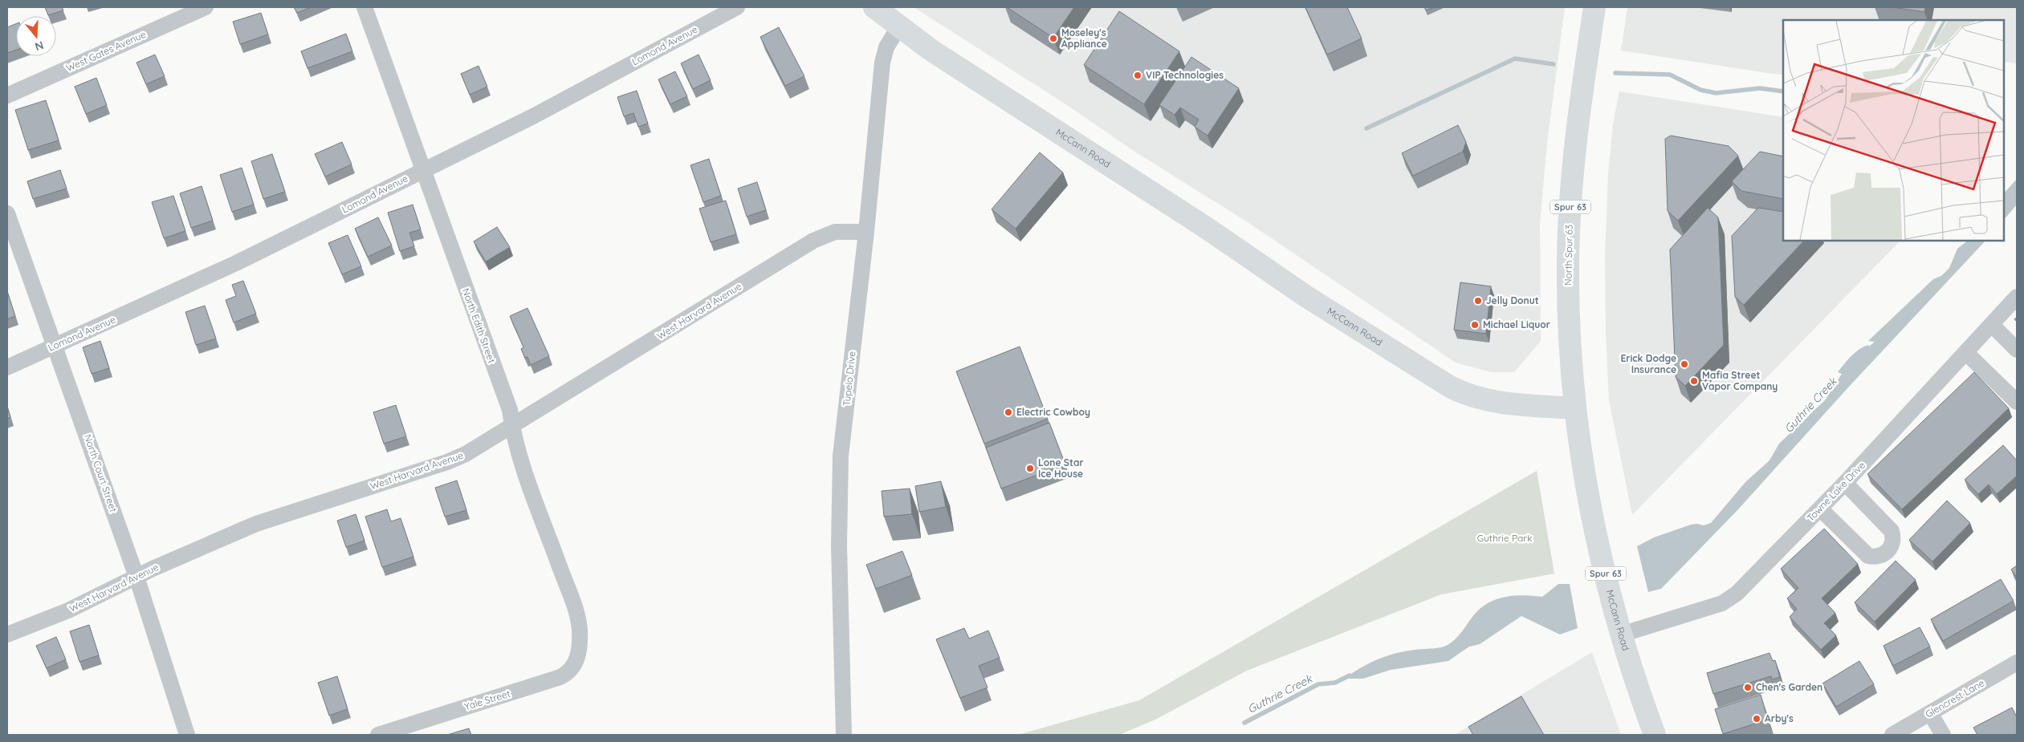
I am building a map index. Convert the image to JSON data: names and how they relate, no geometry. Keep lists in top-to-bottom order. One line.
{"streets":{"street":["Lomond Avenue","West Gates Avenue","McCann Road","Spur 63","North Spur 63","West Harvard Avenue","North Edith Street","Tupelo Drive","North Court Street","Towne Lake Drive","Glencrest Lane","Yale Street"]},"crossings":[["Lomond Avenue","North Edith Street"],["Lomond Avenue","North Court Street"],["McCann Road","North Spur 63"],["McCann Road","Tupelo Drive"],["McCann Road","Towne Lake Drive"],["West Harvard Avenue","North Edith Street"],["West Harvard Avenue","Tupelo Drive"],["West Harvard Avenue","North Court Street"],["North Edith Street","Yale Street"]],"water":["Guthrie Creek"],"parks":["Guthrie Park"],"places":["Moseley's Appliance","VIP Technologies","Jelly Donut","Michael Liquor","Erick Dodge Insurance","Mafia Street Vapor Company","Electric Cowboy","Lone Star Ice House","Chen's Garden","Arby's"],"north":"bottom"}
